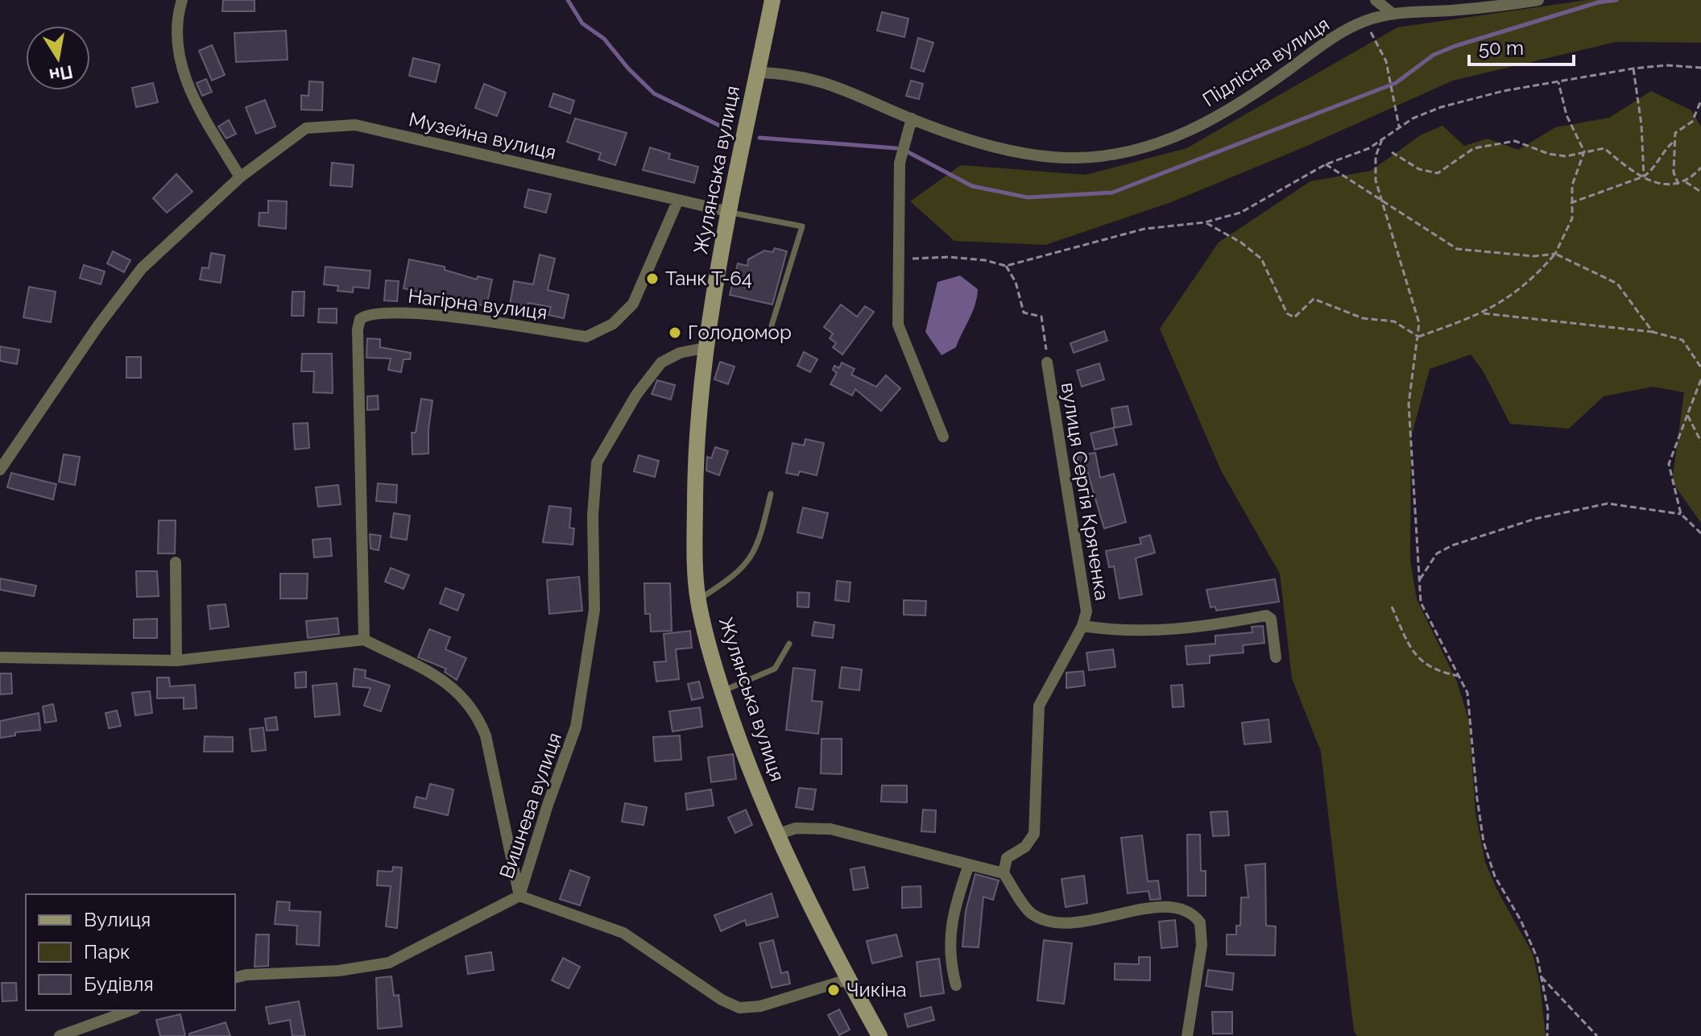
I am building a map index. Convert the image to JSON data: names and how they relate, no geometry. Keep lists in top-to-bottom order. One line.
{"streets":{"street":["Підлісна вулиця","Музейна вулиця","Жулянська вулиця","Нагірна вулиця","вулиця Сергія Кряченка","Вишнева вулиця"]},"crossings":[["Підлісна вулиця","Жулянська вулиця"],["Музейна вулиця","Жулянська вулиця"],["Музейна вулиця","Нагірна вулиця"],["Жулянська вулиця","Вишнева вулиця"]],"places":["Танк Т-64","Голодомор","Чикіна"],"legend":["Вулиця","Парк","Будівля"],"scale_bar":"50 m","north":"bottom"}
